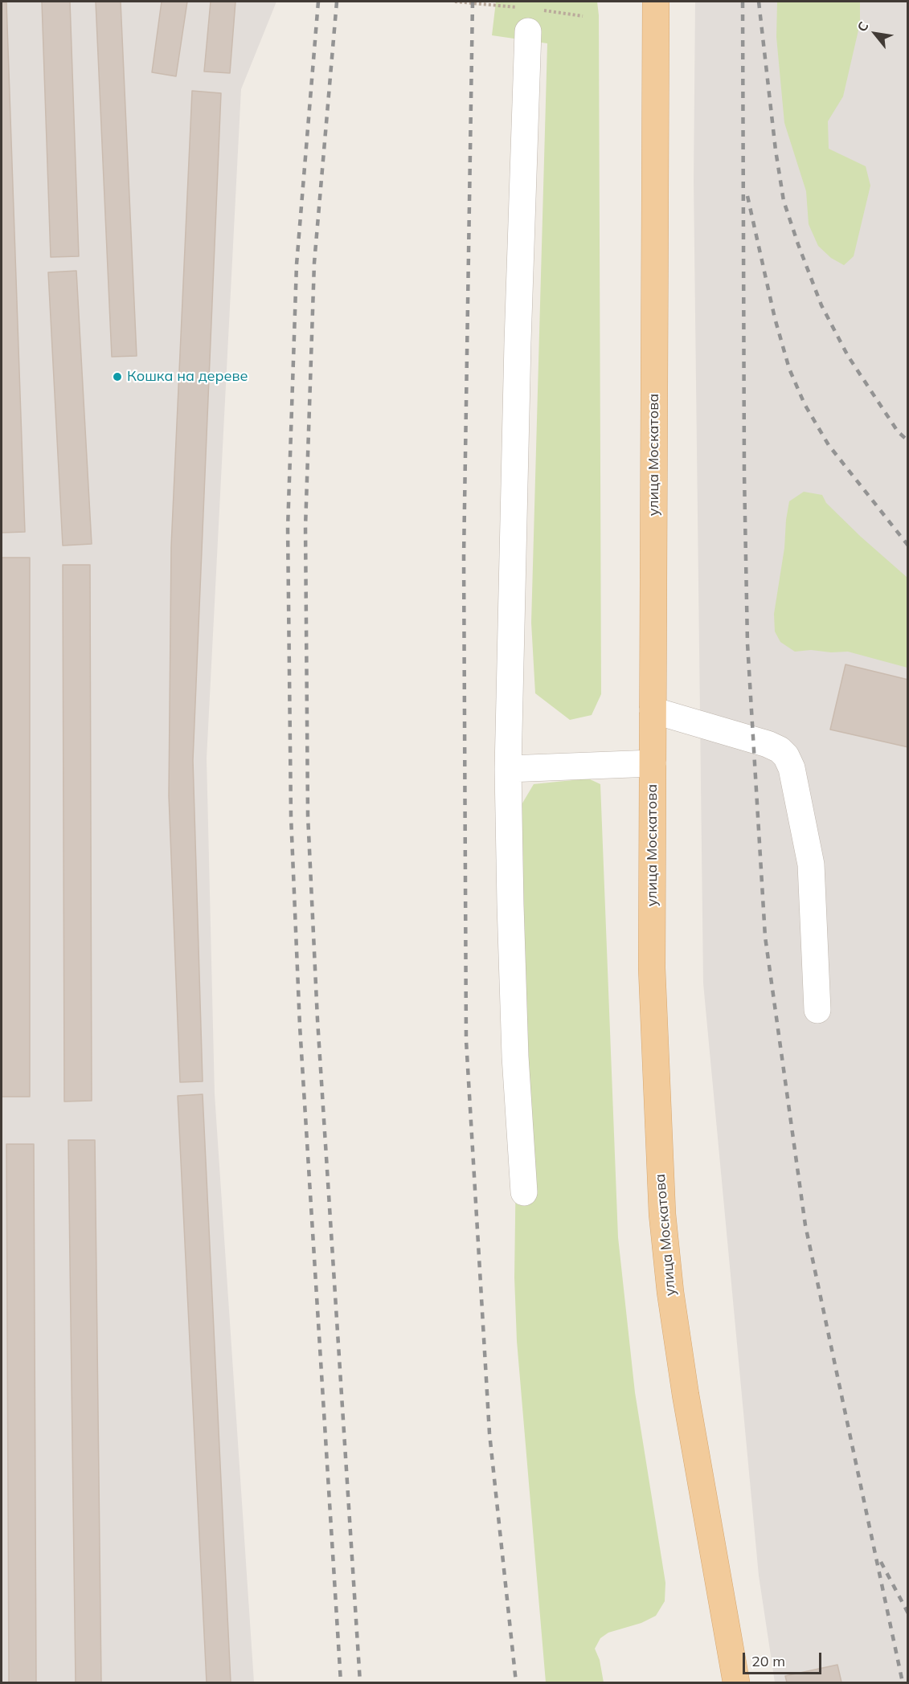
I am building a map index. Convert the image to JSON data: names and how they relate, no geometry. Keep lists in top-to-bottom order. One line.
{"streets":{"main road":["улица Москатова"]},"places":["Кошка на дереве"],"scale_bar":"20 m","north":"top left"}
